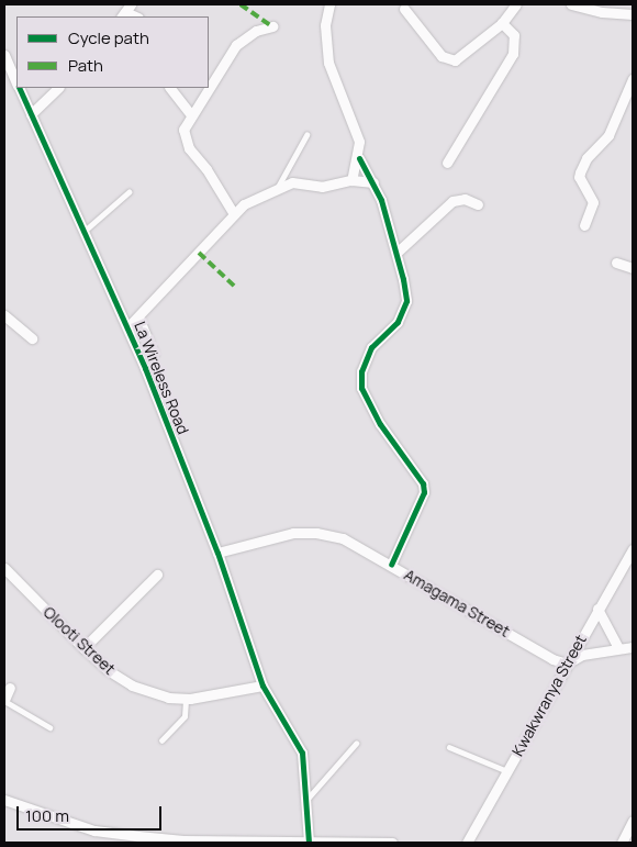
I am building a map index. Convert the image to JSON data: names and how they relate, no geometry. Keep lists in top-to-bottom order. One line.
{"streets":{"street":["La Wireless Road","Amagama Street","Olooti Street","Kwakwranya Street"]},"crossings":[["La Wireless Road","Amagama Street"],["La Wireless Road","Olooti Street"],["Amagama Street","Kwakwranya Street"]],"legend":["Cycle path","Path"],"scale_bar":"100 m"}
